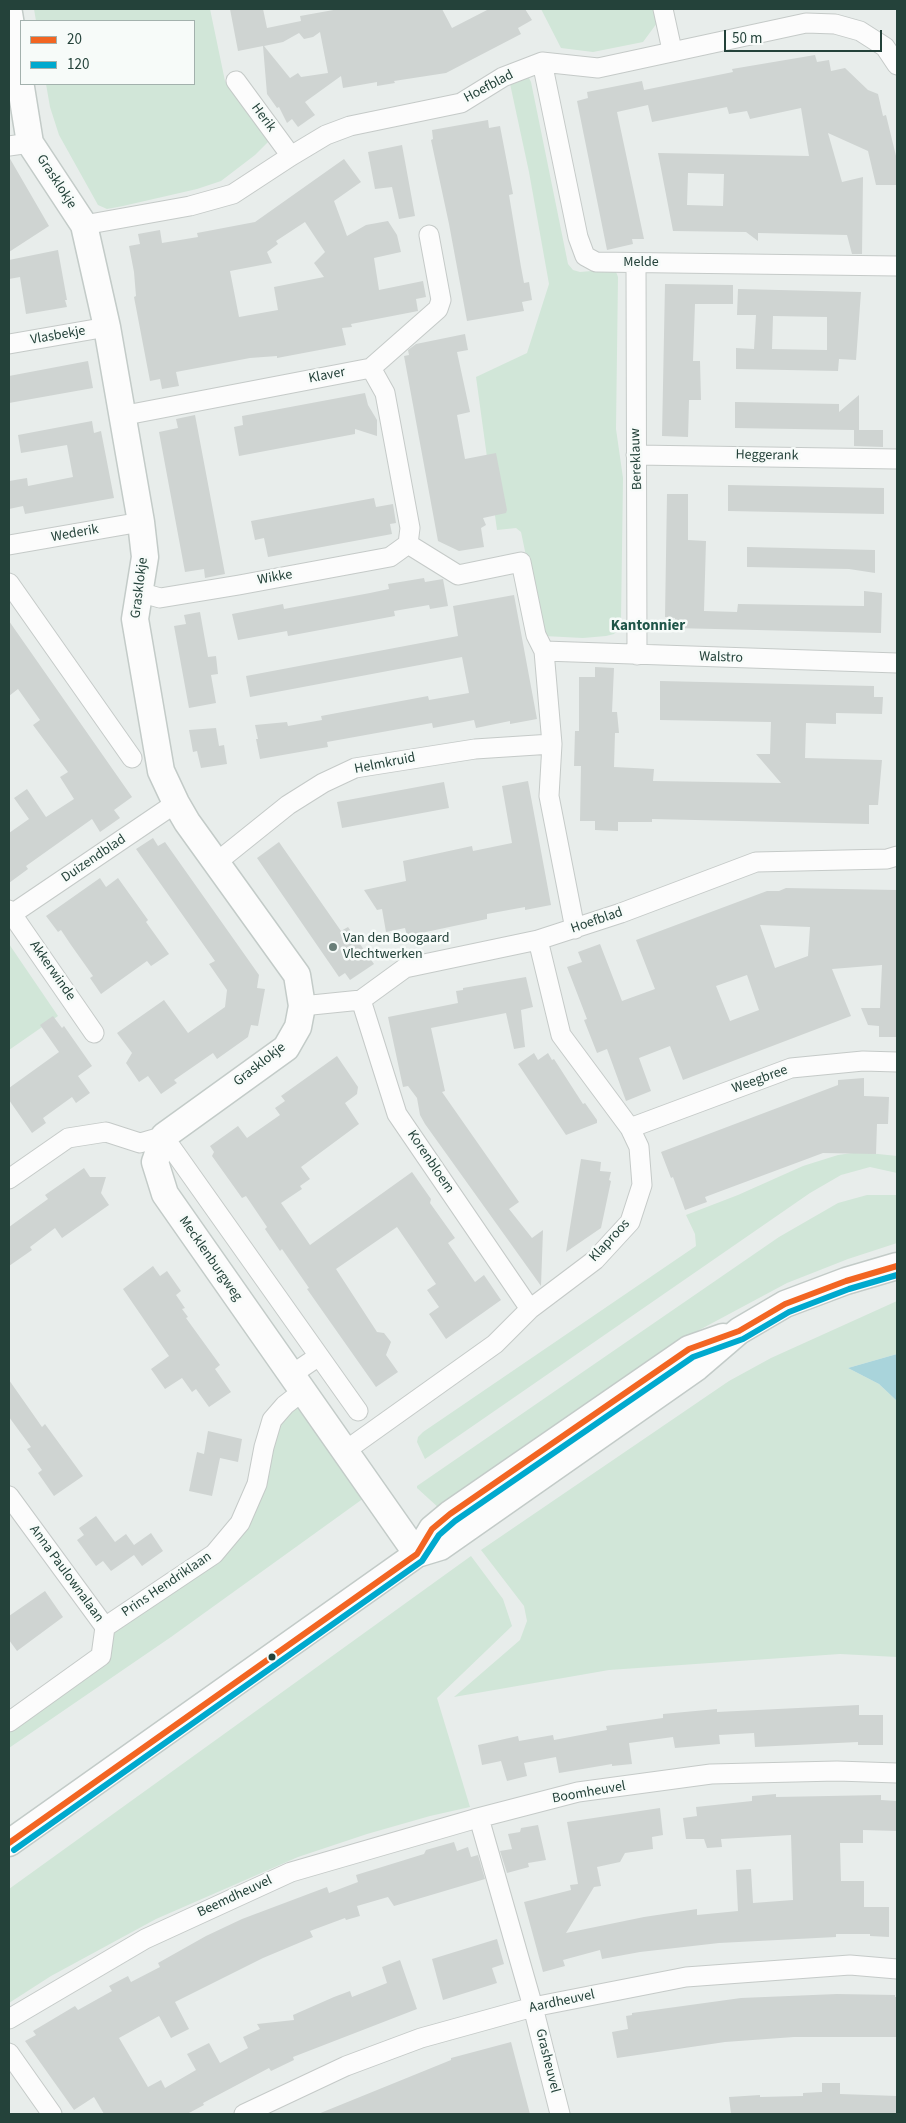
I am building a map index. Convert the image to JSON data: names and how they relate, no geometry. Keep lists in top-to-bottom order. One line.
{"streets":{"street":["Hoefblad","Herik","Grasklokje","Melde","Vlasbekje","Klaver","Heggerank","Bereklauw","Wederik","Wikke","Walstro","Helmkruid","Duizendblad","Akkerwinde","Weegbree","Korenbloem","Klaproos","Mecklenburgweg","Anna Paulownalaan","Prins Hendriklaan","Boomheuvel","Beemdheuvel","Aardheuvel","Grasheuvel"]},"crossings":[["Hoefblad","Herik"],["Hoefblad","Grasklokje"],["Hoefblad","Melde"],["Hoefblad","Korenbloem"],["Hoefblad","Klaproos"],["Grasklokje","Vlasbekje"],["Grasklokje","Klaver"],["Grasklokje","Wederik"],["Grasklokje","Wikke"],["Grasklokje","Helmkruid"],["Grasklokje","Duizendblad"],["Grasklokje","Mecklenburgweg"],["Melde","Bereklauw"],["Heggerank","Bereklauw"],["Bereklauw","Walstro"],["Duizendblad","Akkerwinde"],["Weegbree","Klaproos"],["Korenbloem","Klaproos"],["Klaproos","Mecklenburgweg"],["Mecklenburgweg","Prins Hendriklaan"],["Anna Paulownalaan","Prins Hendriklaan"],["Boomheuvel","Beemdheuvel"],["Aardheuvel","Grasheuvel"]],"districts":["Kantonnier"],"places":["Van den Boogaard Vlechtwerken"],"lines":["transit line 20","transit line 120"],"legend":["20","120"],"scale_bar":"50 m"}
